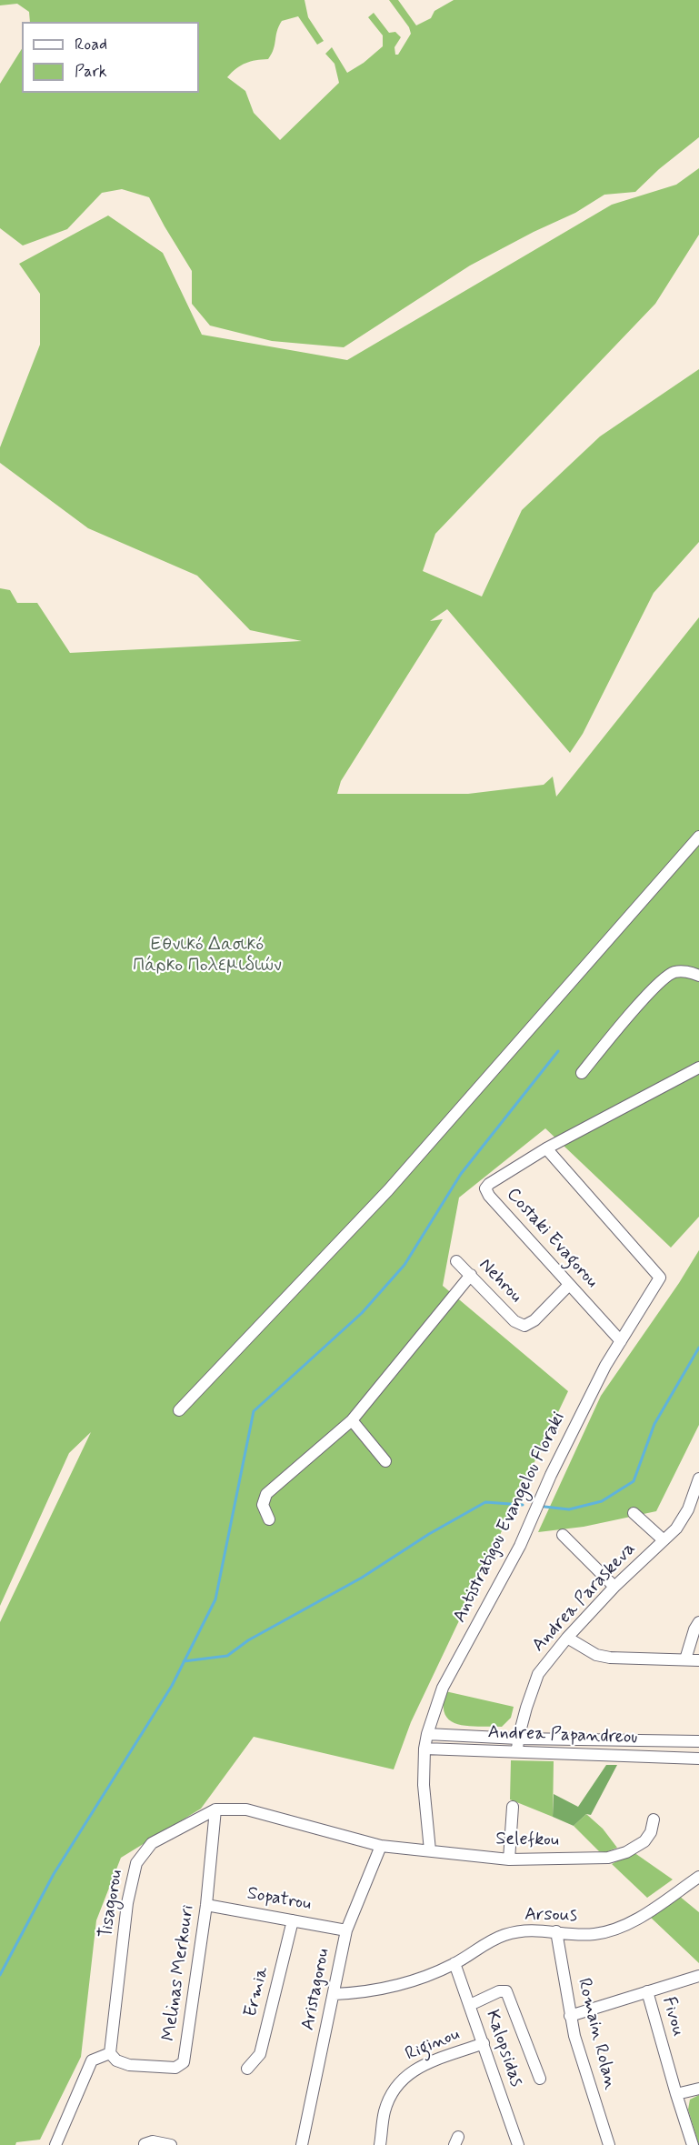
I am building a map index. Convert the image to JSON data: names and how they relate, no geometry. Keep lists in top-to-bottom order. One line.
{"streets":{"street":["Costaki Evagorou","Nehrou","Antistratigou Evangelou Floraki","Andrea Paraskeva","Andrea Papandreou","Selefkou","Sopatrou","Tisagorou","Arsous","Melinas Merkouri","Aristagorou","Ermia","Fivou","Romain Rolan","Riginou","Kalopsidas"]},"crossings":[["Costaki Evagorou","Nehrou"],["Costaki Evagorou","Antistratigou Evangelou Floraki"],["Antistratigou Evangelou Floraki","Andrea Papandreou"],["Antistratigou Evangelou Floraki","Selefkou"],["Andrea Paraskeva","Andrea Papandreou"],["Selefkou","Tisagorou"],["Selefkou","Aristagorou"],["Sopatrou","Melinas Merkouri"],["Sopatrou","Aristagorou"],["Sopatrou","Ermia"],["Tisagorou","Melinas Merkouri"],["Tisagorou","Aristagorou"],["Arsous","Aristagorou"],["Arsous","Romain Rolan"],["Arsous","Kalopsidas"],["Riginou","Kalopsidas"]],"parks":["Εθνικό Δασικό Πάρκο Πολεμιδιών"],"legend":["Road","Park"]}
